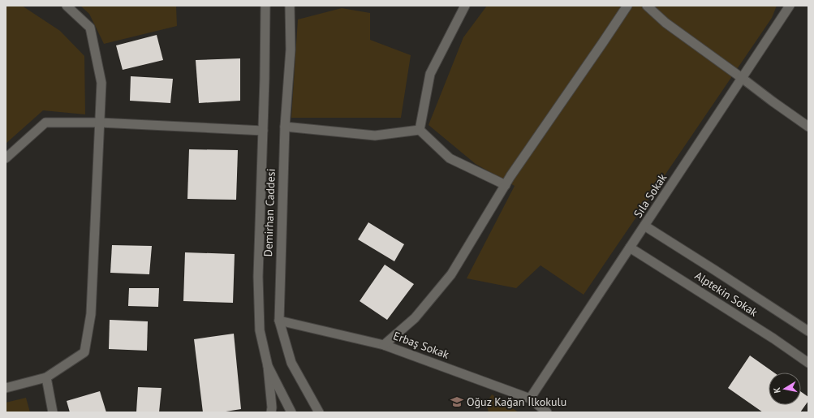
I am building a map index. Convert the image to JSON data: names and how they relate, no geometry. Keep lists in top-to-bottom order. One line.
{"streets":{"street":["Sıla Sokak","Demirhan Caddesi","Alptekin Sokak","Erbaş Sokak"]},"crossings":[["Sıla Sokak","Alptekin Sokak"],["Sıla Sokak","Erbaş Sokak"],["Demirhan Caddesi","Erbaş Sokak"]],"places":{"school or university":["Oğuz Kağan İlkokulu"]},"north":"left"}
